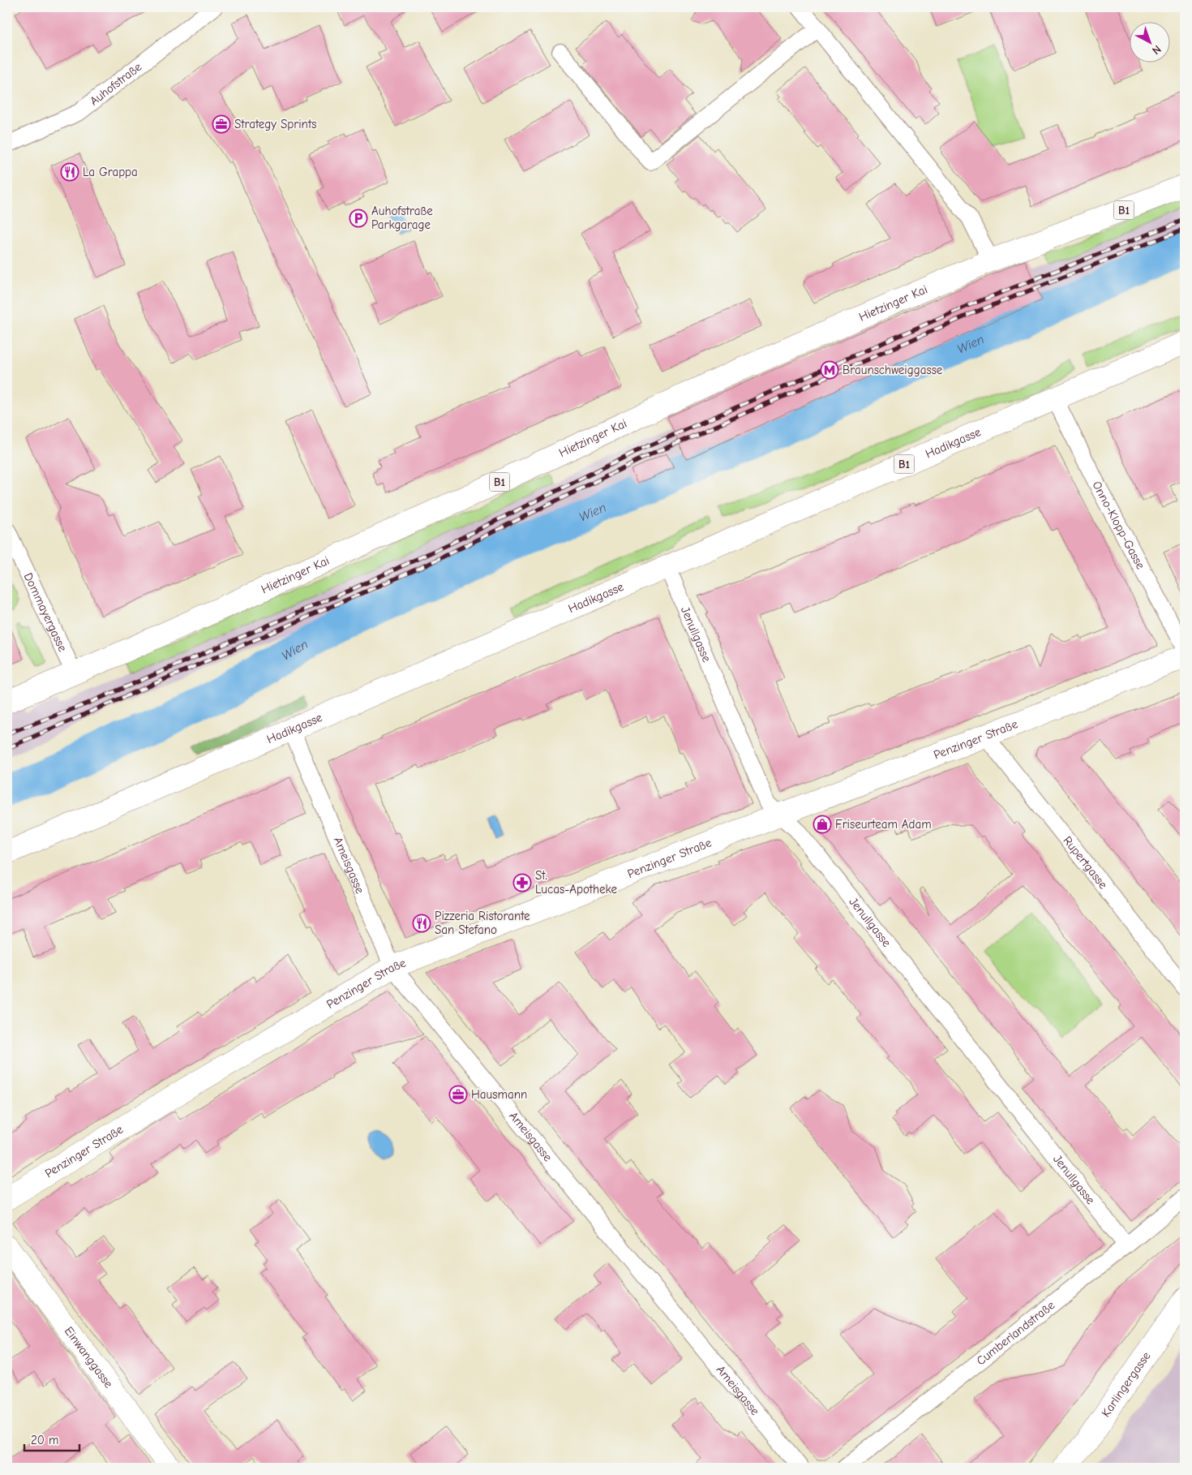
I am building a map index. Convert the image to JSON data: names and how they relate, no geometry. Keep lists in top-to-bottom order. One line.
{"streets":{"main road":["B1","Hietzinger Kai","Hadikgasse","Penzinger Straße","Einwanggasse","Karlingergasse"],"street":["Auhofstraße","Onno-Klopp-Gasse","Dommayergasse","Jenullgasse","Rupertgasse","Ameisgasse","Cumberlandstraße"]},"crossings":[["Hietzinger Kai","Dommayergasse"],["Hadikgasse","Onno-Klopp-Gasse"],["Hadikgasse","Jenullgasse"],["Hadikgasse","Ameisgasse"],["Jenullgasse","Penzinger Straße"],["Jenullgasse","Cumberlandstraße"],["Penzinger Straße","Rupertgasse"],["Penzinger Straße","Ameisgasse"]],"water":["Wien"],"places":{"office":["Strategy Sprints","Hausmann"],"restaurant":["La Grappa","Pizzeria Ristorante San Stefano"],"parking":["Auhofstraße Parkgarage"],"metro station":["Braunschweiggasse"],"shop":["Friseurteam Adam"],"pharmacy":["St. Lucas-Apotheke"]},"scale_bar":"20 m","north":"bottom right"}
